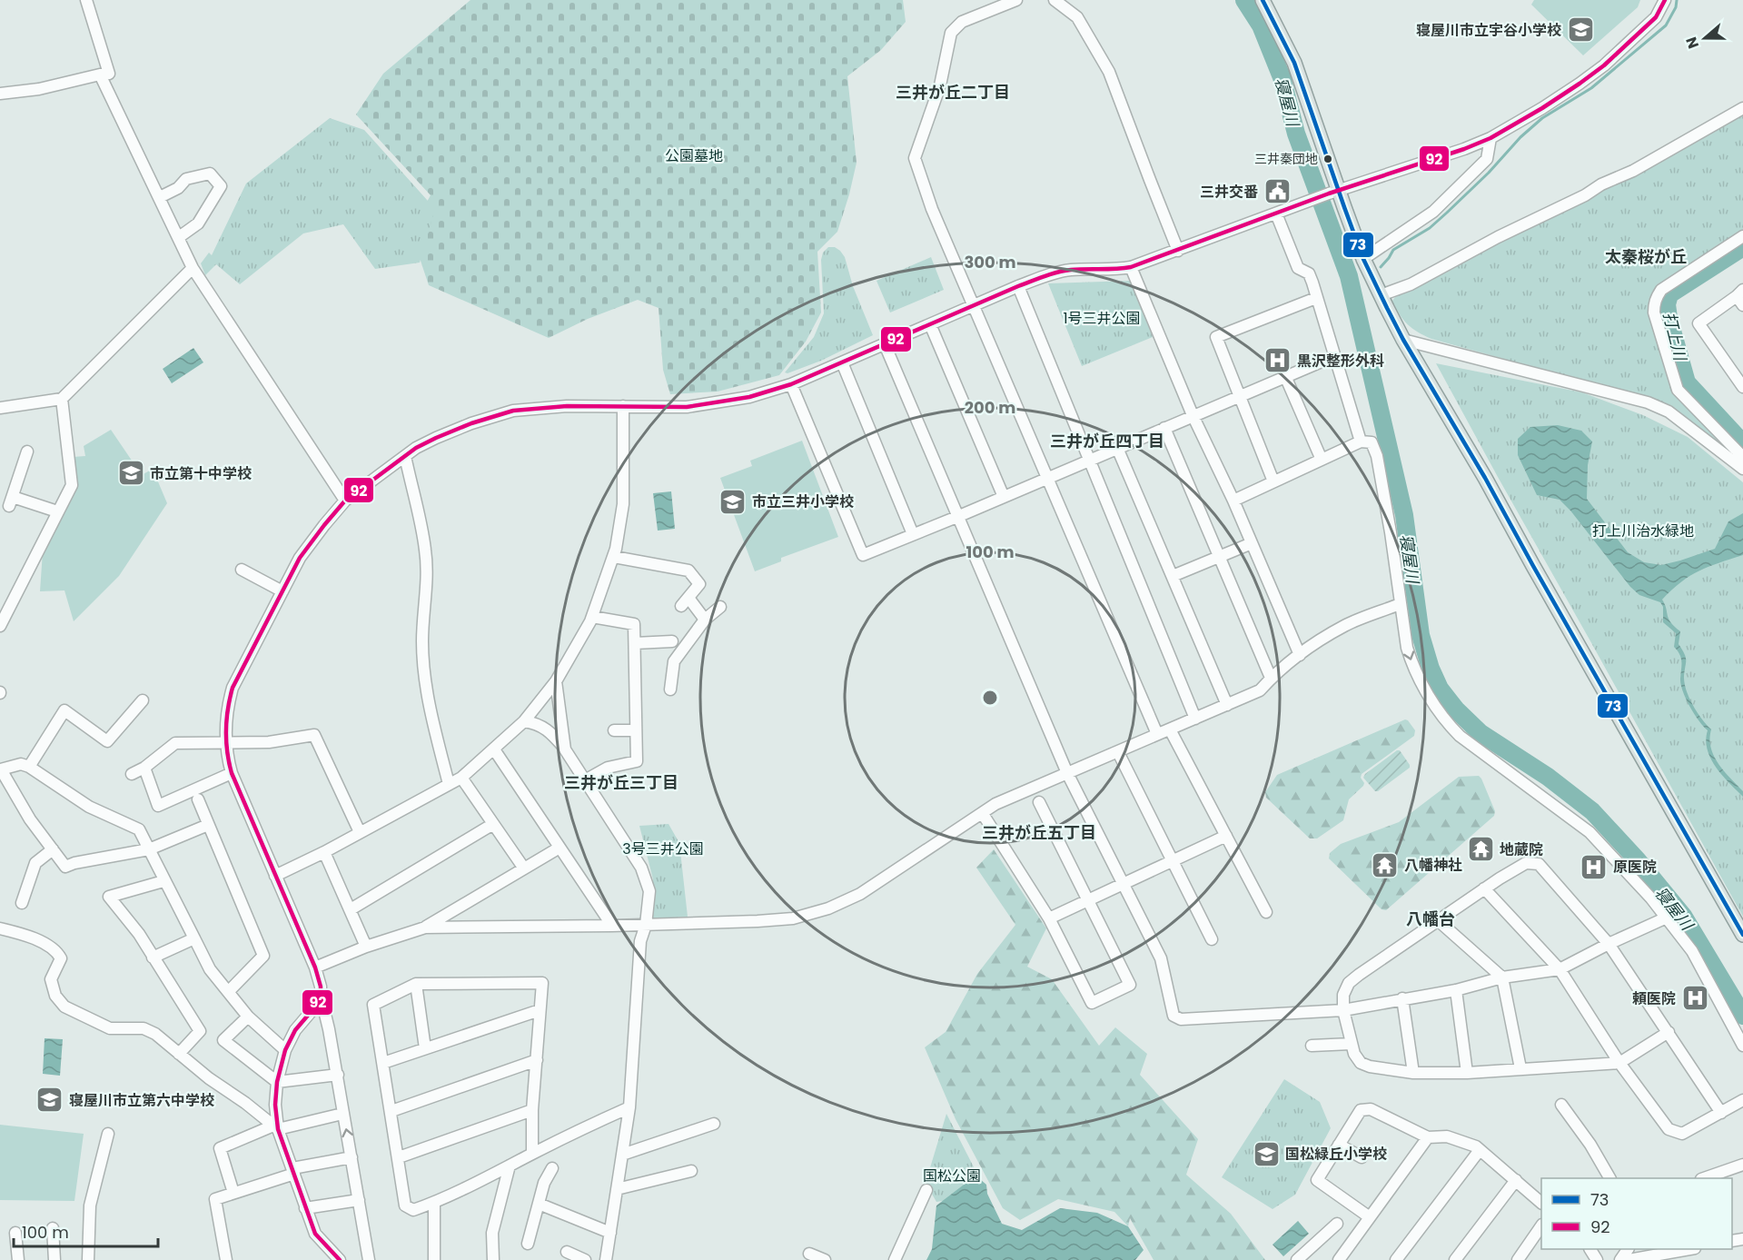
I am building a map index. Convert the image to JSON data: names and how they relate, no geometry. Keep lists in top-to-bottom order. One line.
{"districts":["三井が丘二丁目","太秦桜が丘","三井が丘四丁目","三井が丘三丁目","三井が丘五丁目","八幡台"],"water":["寝屋川","打上川"],"parks":["公園墓地","1号三井公園","打上川治水緑地","3号三井公園","国松公園"],"places":{"school or university":["寝屋川市立宇谷小学校","市立第十中学校","市立三井小学校","寝屋川市立第六中学校","国松緑丘小学校"],"other":["三井秦団地"],"public building":["三井交番"],"hospital":["黒沢整形外科","原医院","頼医院"],"temple":["地蔵院","八幡神社"]},"lines":["transit line 73","transit line 92"],"legend":["73","92"],"scale_bar":"100 m","north":"left","rings":["300 m","200 m","100 m"]}
